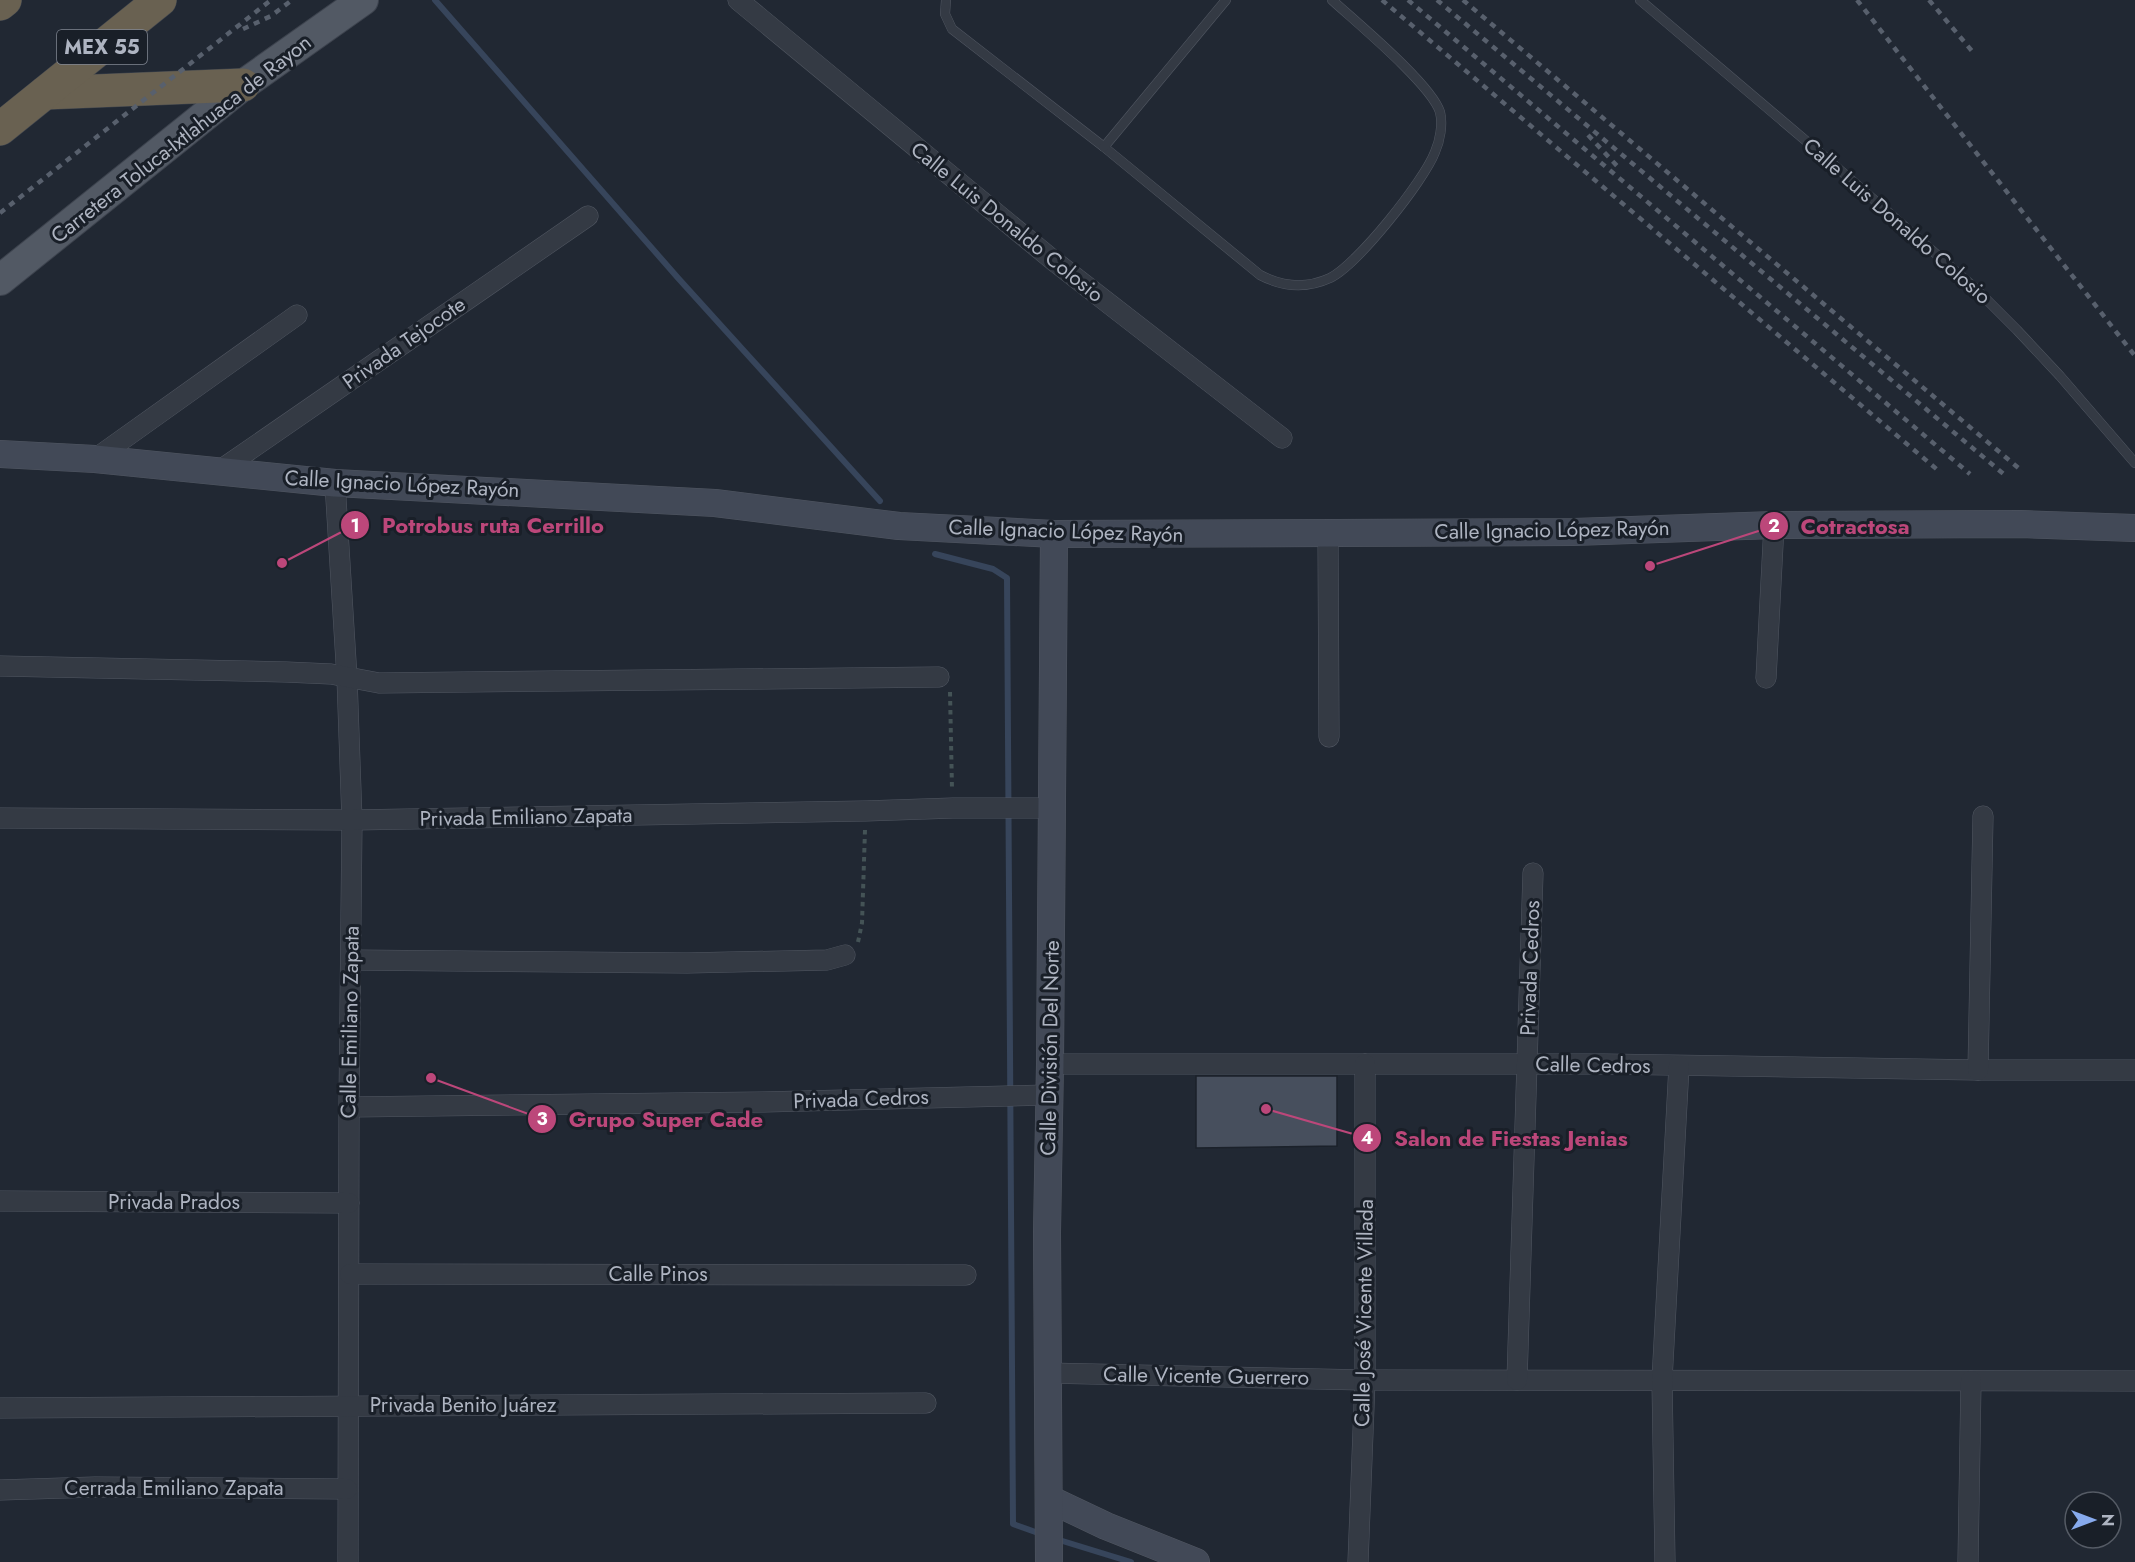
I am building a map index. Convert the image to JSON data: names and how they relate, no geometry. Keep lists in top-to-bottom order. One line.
{"streets":{"highway":["MEX 55"],"main road":["Carretera Toluca-Ixtlahuaca de Rayon","Calle Ignacio López Rayón","Calle División Del Norte"],"street":["Calle Luis Donaldo Colosio","Privada Tejocote","Privada Emiliano Zapata","Privada Cedros","Calle Emiliano Zapata","Calle Cedros","Privada Prados","Calle Pinos","Calle José Vicente Villada","Calle Vicente Guerrero","Privada Benito Juárez","Cerrada Emiliano Zapata"]},"crossings":[["Privada Tejocote","Calle Ignacio López Rayón"],["Calle Ignacio López Rayón","Calle Emiliano Zapata"],["Calle Ignacio López Rayón","Calle División Del Norte"],["Privada Emiliano Zapata","Calle Emiliano Zapata"],["Privada Emiliano Zapata","Calle División Del Norte"],["Privada Cedros","Calle Emiliano Zapata"],["Privada Cedros","Calle División Del Norte"],["Privada Cedros","Calle Cedros"],["Privada Cedros","Calle Vicente Guerrero"],["Calle Emiliano Zapata","Privada Prados"],["Calle Emiliano Zapata","Calle Pinos"],["Calle Emiliano Zapata","Privada Benito Juárez"],["Calle Emiliano Zapata","Cerrada Emiliano Zapata"],["Calle División Del Norte","Calle Cedros"],["Calle División Del Norte","Calle Vicente Guerrero"],["Calle Cedros","Calle José Vicente Villada"],["Calle José Vicente Villada","Calle Vicente Guerrero"]],"places":["Potrobus ruta Cerrillo","Cotractosa","Grupo Super Cade","Salon de Fiestas Jenias"],"north":"right"}
